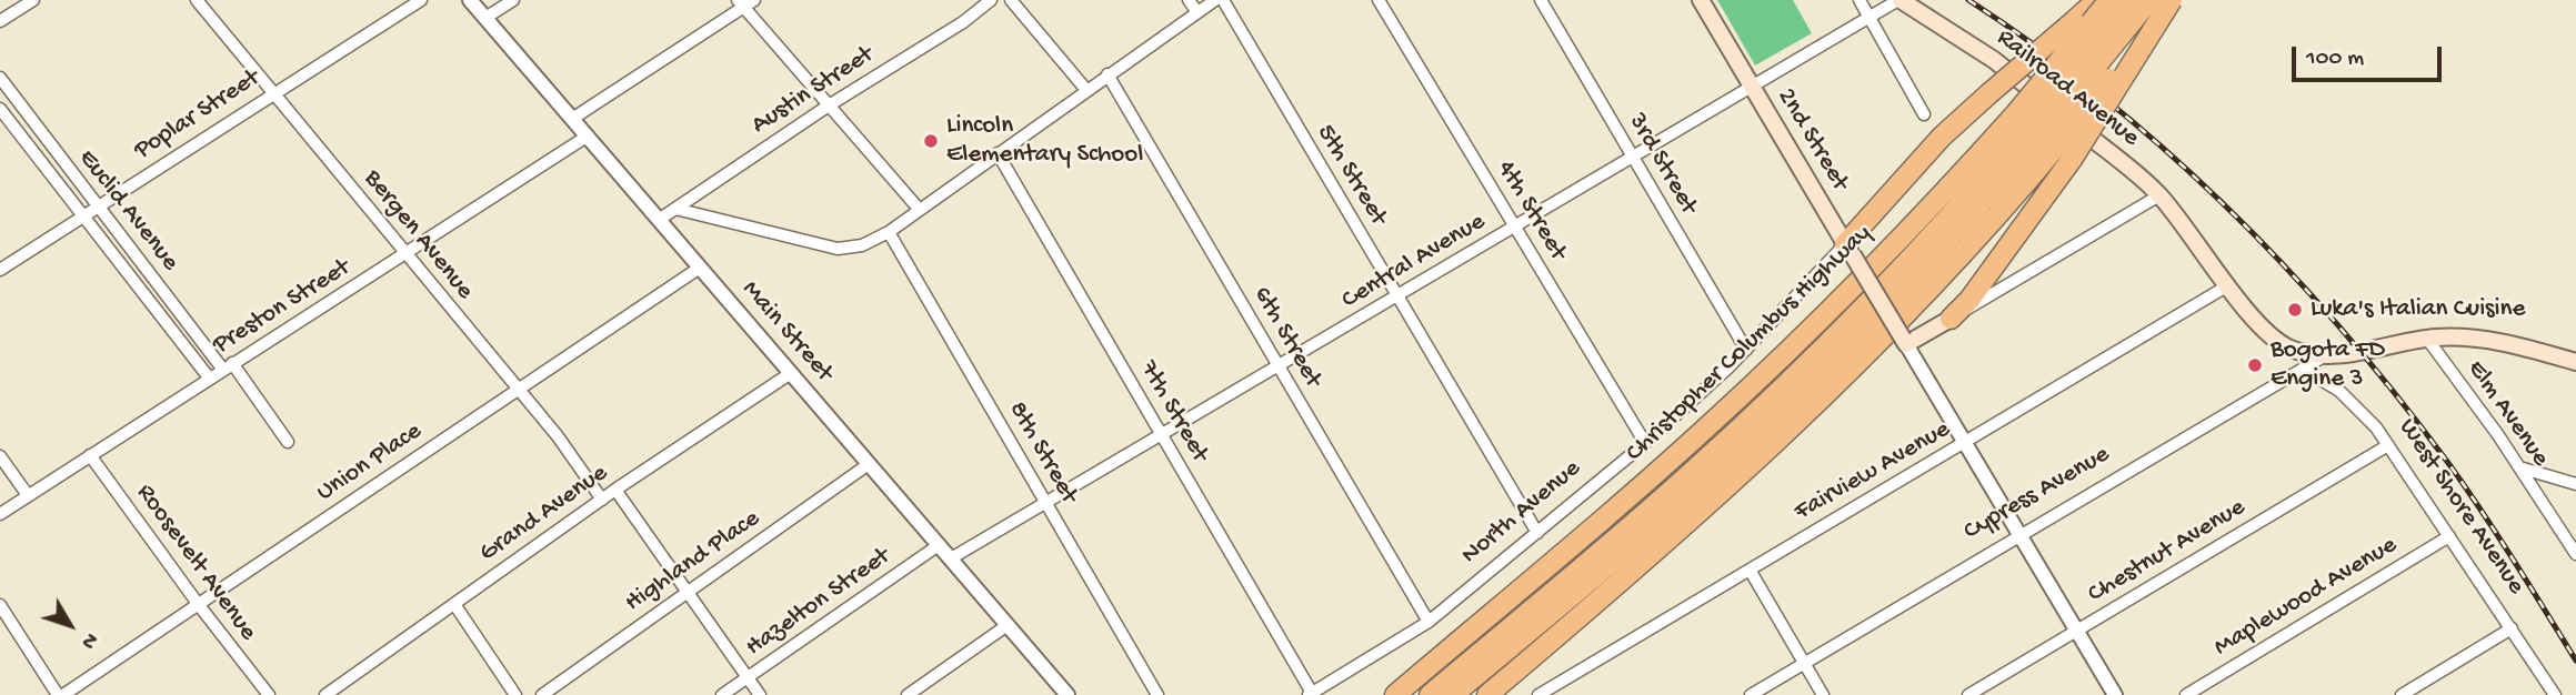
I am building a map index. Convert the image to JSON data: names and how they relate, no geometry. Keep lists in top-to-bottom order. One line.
{"streets":{"highway":["Christopher Columbus Highway"],"main road":["Railroad Avenue","2nd Street","Cypress Avenue"],"street":["Austin Street","Poplar Street","3rd Street","5th Street","Euclid Avenue","4th Street","Bergen Avenue","Central Avenue","Preston Street","Main Street","6th Street","7th Street","Elm Avenue","8th Street","Union Place","Fairview Avenue","West Shore Avenue","North Avenue","Grand Avenue","Chestnut Avenue","Highland Place","Roosevelt Avenue","Maplewood Avenue","Hazelton Street"]},"crossings":[["Railroad Avenue","Central Avenue"],["Austin Street","Main Street"],["Poplar Street","Euclid Avenue"],["Poplar Street","Bergen Avenue"],["2nd Street","Central Avenue"],["2nd Street","North Avenue"],["3rd Street","Central Avenue"],["3rd Street","North Avenue"],["5th Street","Central Avenue"],["5th Street","North Avenue"],["Euclid Avenue","Preston Street"],["4th Street","Central Avenue"],["4th Street","North Avenue"],["Bergen Avenue","Preston Street"],["Bergen Avenue","Union Place"],["Bergen Avenue","Grand Avenue"],["Central Avenue","Main Street"],["Central Avenue","6th Street"],["Central Avenue","7th Street"],["Central Avenue","8th Street"],["Preston Street","Main Street"],["Preston Street","Roosevelt Avenue"],["Main Street","Union Place"],["Main Street","Grand Avenue"],["Main Street","Highland Place"],["Main Street","Hazelton Street"],["6th Street","North Avenue"],["7th Street","North Avenue"],["Elm Avenue","Cypress Avenue"],["Union Place","Roosevelt Avenue"],["Cypress Avenue","West Shore Avenue"],["West Shore Avenue","Chestnut Avenue"],["West Shore Avenue","Maplewood Avenue"]],"places":["Lincoln Elementary School","Luka's Italian Cuisine","Bogota FD Engine 3"],"scale_bar":"100 m","north":"bottom right"}
